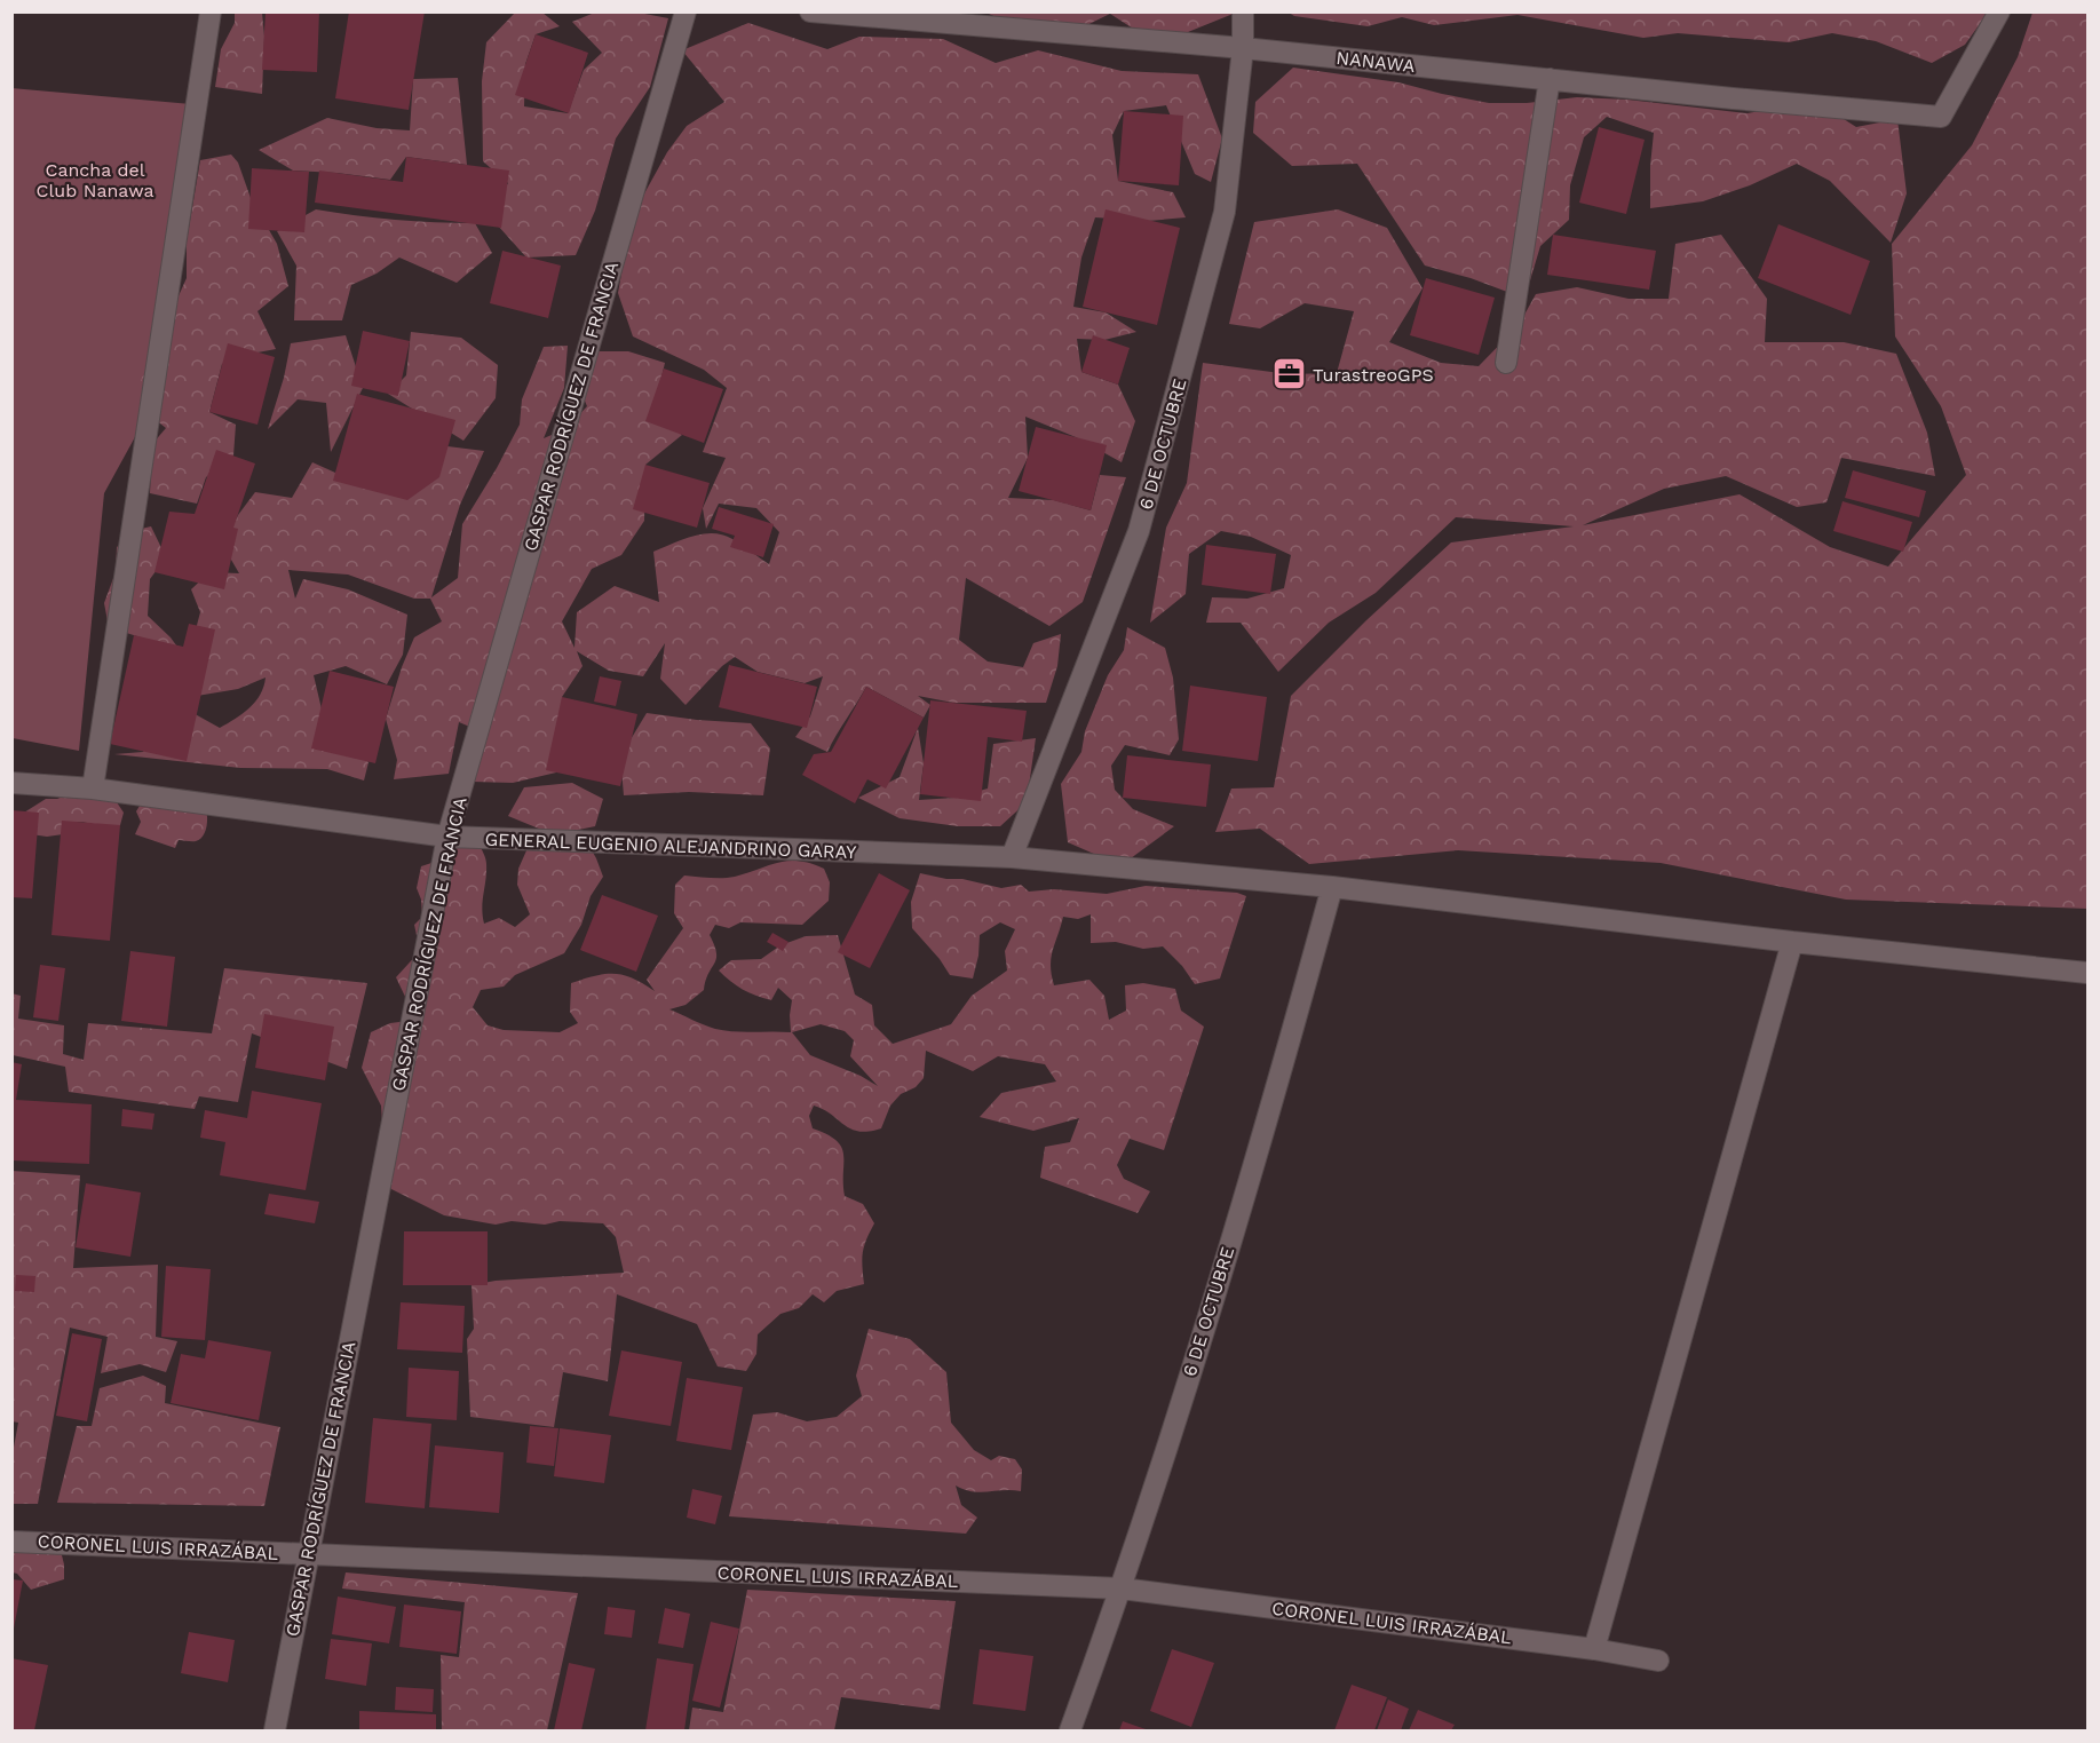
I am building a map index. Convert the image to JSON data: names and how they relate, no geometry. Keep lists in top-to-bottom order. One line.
{"streets":{"street":["NANAWA","GASPAR RODRÍGUEZ DE FRANCIA","6 DE OCTUBRE","GENERAL EUGENIO ALEJANDRINO GARAY","CORONEL LUIS IRRAZÁBAL"]},"crossings":[["NANAWA","6 DE OCTUBRE"],["GASPAR RODRÍGUEZ DE FRANCIA","GENERAL EUGENIO ALEJANDRINO GARAY"],["GASPAR RODRÍGUEZ DE FRANCIA","CORONEL LUIS IRRAZÁBAL"],["6 DE OCTUBRE","GENERAL EUGENIO ALEJANDRINO GARAY"],["6 DE OCTUBRE","CORONEL LUIS IRRAZÁBAL"]],"parks":["Cancha del Club Nanawa"],"places":{"office":["TurastreoGPS"]}}
